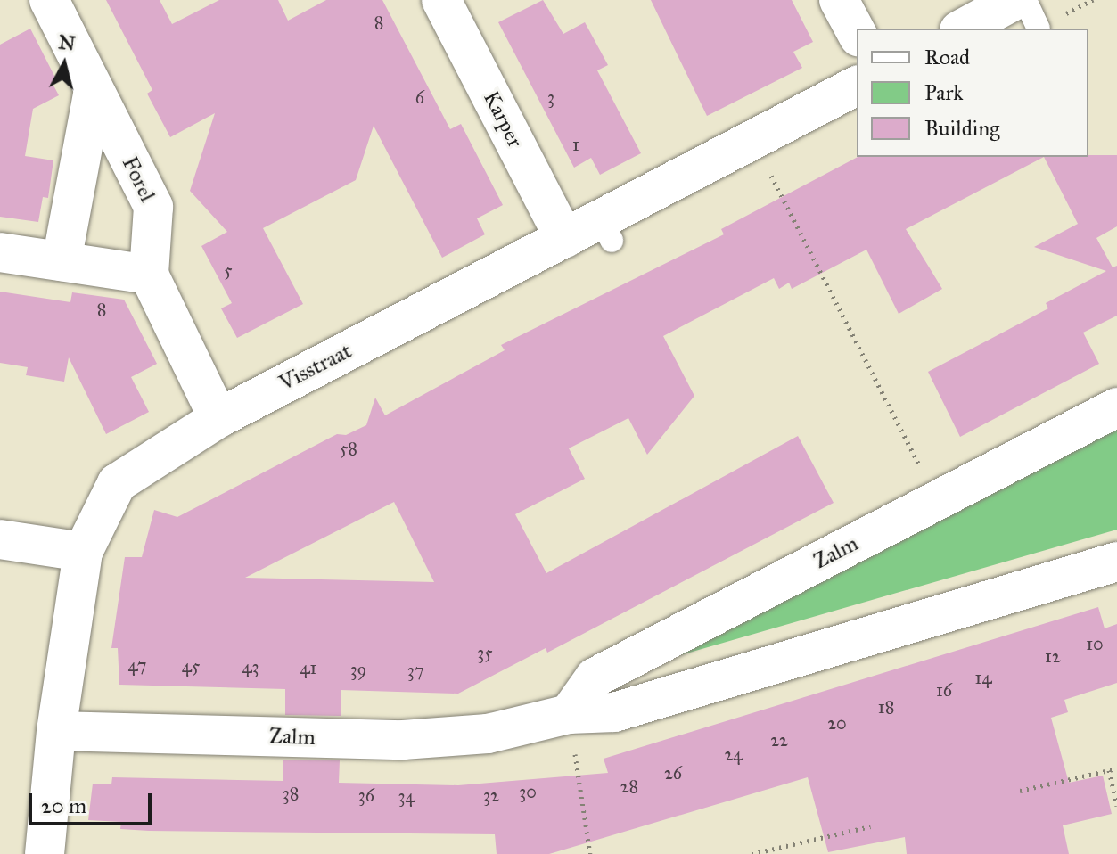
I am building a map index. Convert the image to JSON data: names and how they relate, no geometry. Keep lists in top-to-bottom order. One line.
{"streets":{"street":["Karper","Forel","Visstraat","Zalm"]},"crossings":[["Karper","Visstraat"],["Forel","Visstraat"],["Visstraat","Zalm"]],"house_numbers":["8","6","3","1","5","8","58","10","35","12","47","45","43","41","39","37","14","16","18","20","22","24","26","28","30","38","36","32","34"],"legend":["Road","Park","Building"],"scale_bar":"20 m","north":"top"}
